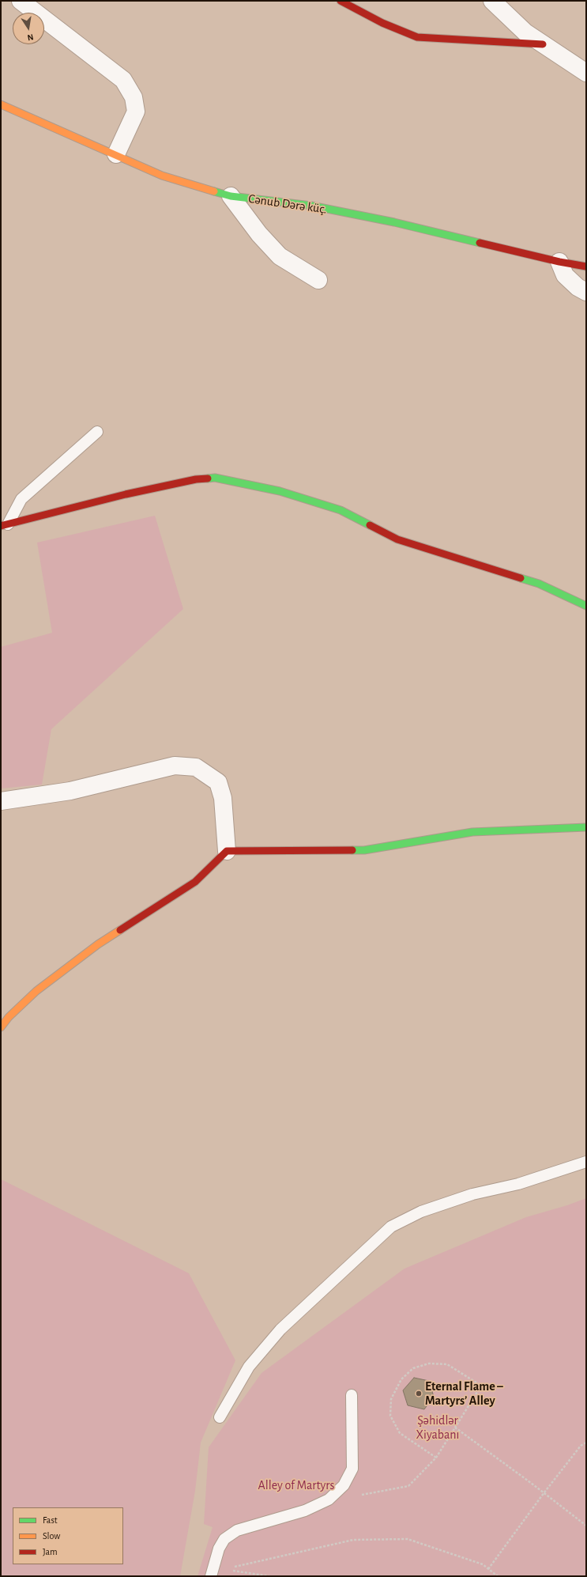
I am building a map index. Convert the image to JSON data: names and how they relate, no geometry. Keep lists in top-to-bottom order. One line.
{"streets":{"street":["Cənub Dərə küç."]},"parks":["Şəhidlər Xiyabanı","Alley of Martyrs"],"places":["Eternal Flame – Martyrs’ Alley"],"legend":["Fast","Slow","Jam"],"north":"bottom"}
